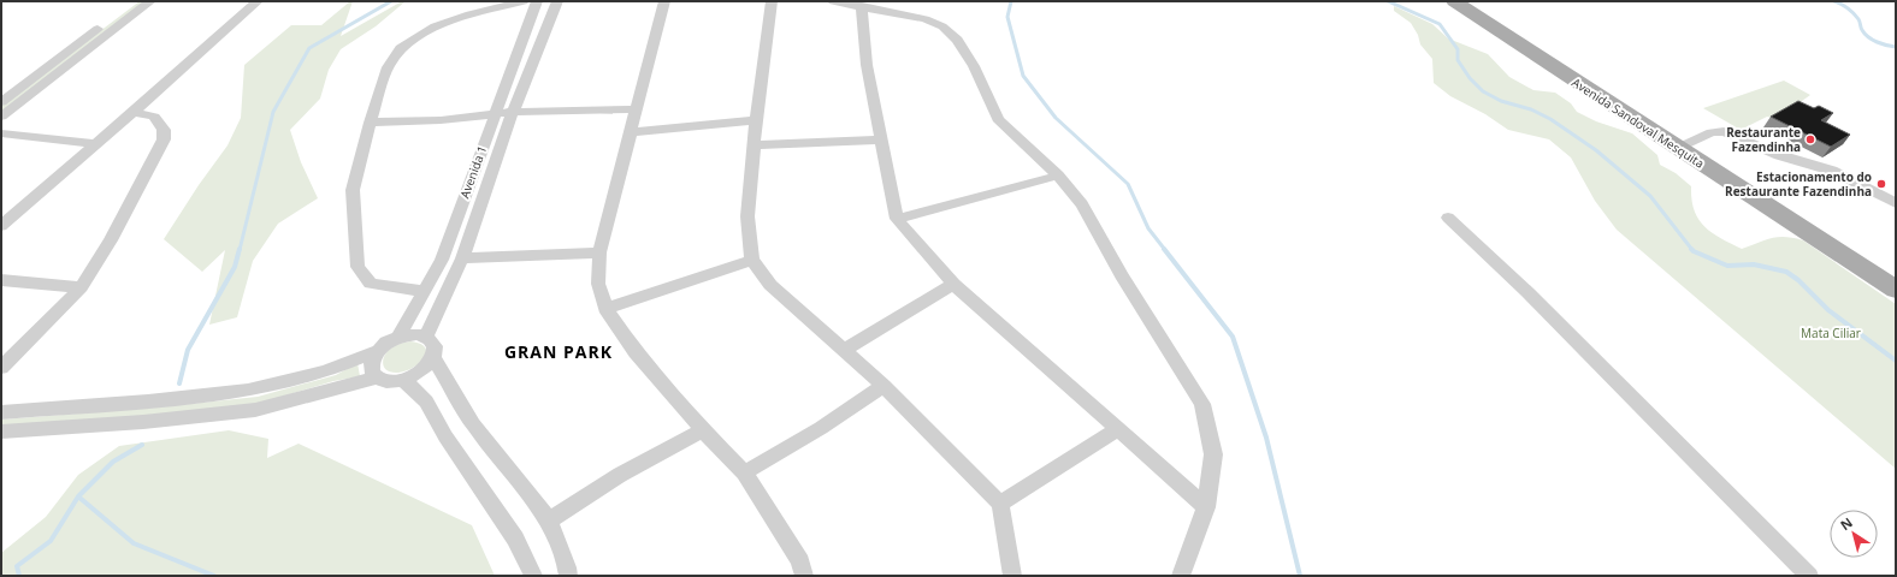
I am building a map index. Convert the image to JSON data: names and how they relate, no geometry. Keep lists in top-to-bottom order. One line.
{"streets":{"main road":["Avenida Sandoval Mesquita"],"street":["Avenida 1"]},"districts":["GRAN PARK"],"parks":["Mata Ciliar"],"places":["Restaurante Fazendinha","Estacionamento do Restaurante Fazendinha"],"north":"top left"}
